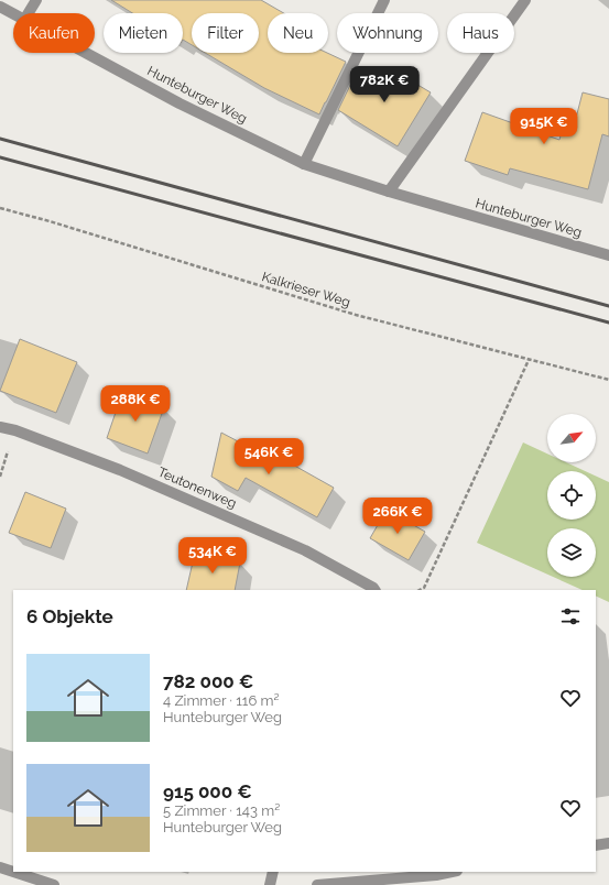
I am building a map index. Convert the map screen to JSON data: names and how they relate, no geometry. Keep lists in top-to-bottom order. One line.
{"streets":{"street":["Hunteburger Weg","Teutonenweg"],"path":["Kalkrieser Weg"]},"north":"top right","page":{"chip":["Kaufen","Mieten","Filter","Neu","Wohnung","Haus"],"price":["782K €","915K €","288K €","546K €","266K €","534K €"],"heading":"6 Objekte","list":[{"name":"782 000 €","note":"4 Zimmer · 116 m² · Hunteburger Weg"},{"name":"915 000 €","note":"5 Zimmer · 143 m² · Hunteburger Weg"}]}}
